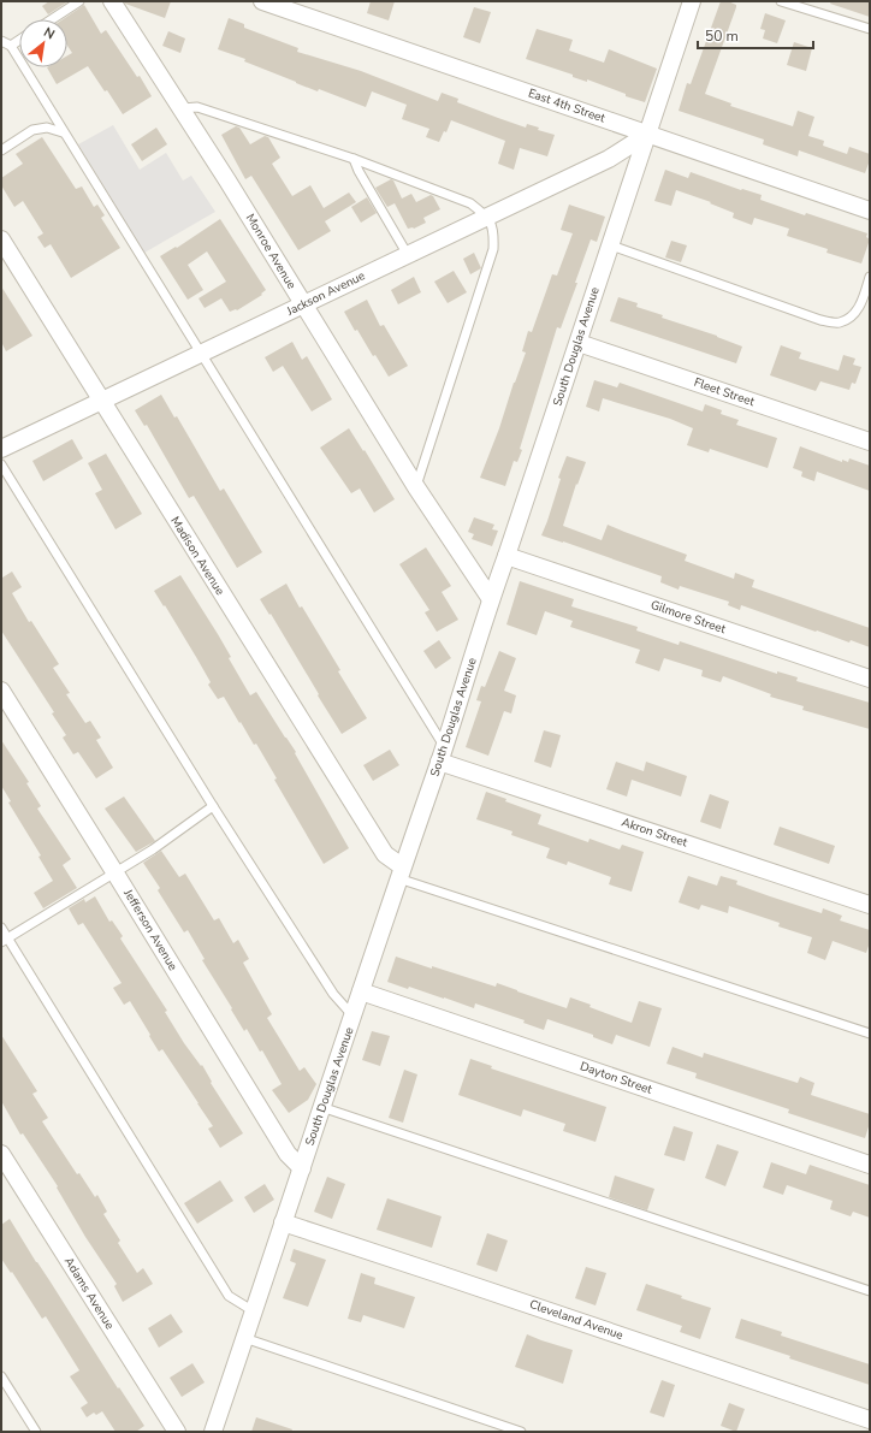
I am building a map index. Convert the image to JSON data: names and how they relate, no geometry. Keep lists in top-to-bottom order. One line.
{"streets":{"street":["East 4th Street","Monroe Avenue","Jackson Avenue","South Douglas Avenue","Fleet Street","Madison Avenue","Gilmore Street","Akron Street","Jefferson Avenue","Dayton Street","Adams Avenue","Cleveland Avenue"]},"crossings":[["East 4th Street","Jackson Avenue"],["East 4th Street","South Douglas Avenue"],["Monroe Avenue","Jackson Avenue"],["Monroe Avenue","South Douglas Avenue"],["Jackson Avenue","South Douglas Avenue"],["Jackson Avenue","Madison Avenue"],["South Douglas Avenue","Fleet Street"],["South Douglas Avenue","Madison Avenue"],["South Douglas Avenue","Gilmore Street"],["South Douglas Avenue","Akron Street"],["South Douglas Avenue","Jefferson Avenue"],["South Douglas Avenue","Dayton Street"],["South Douglas Avenue","Cleveland Avenue"]],"scale_bar":"50 m","north":"top right"}
